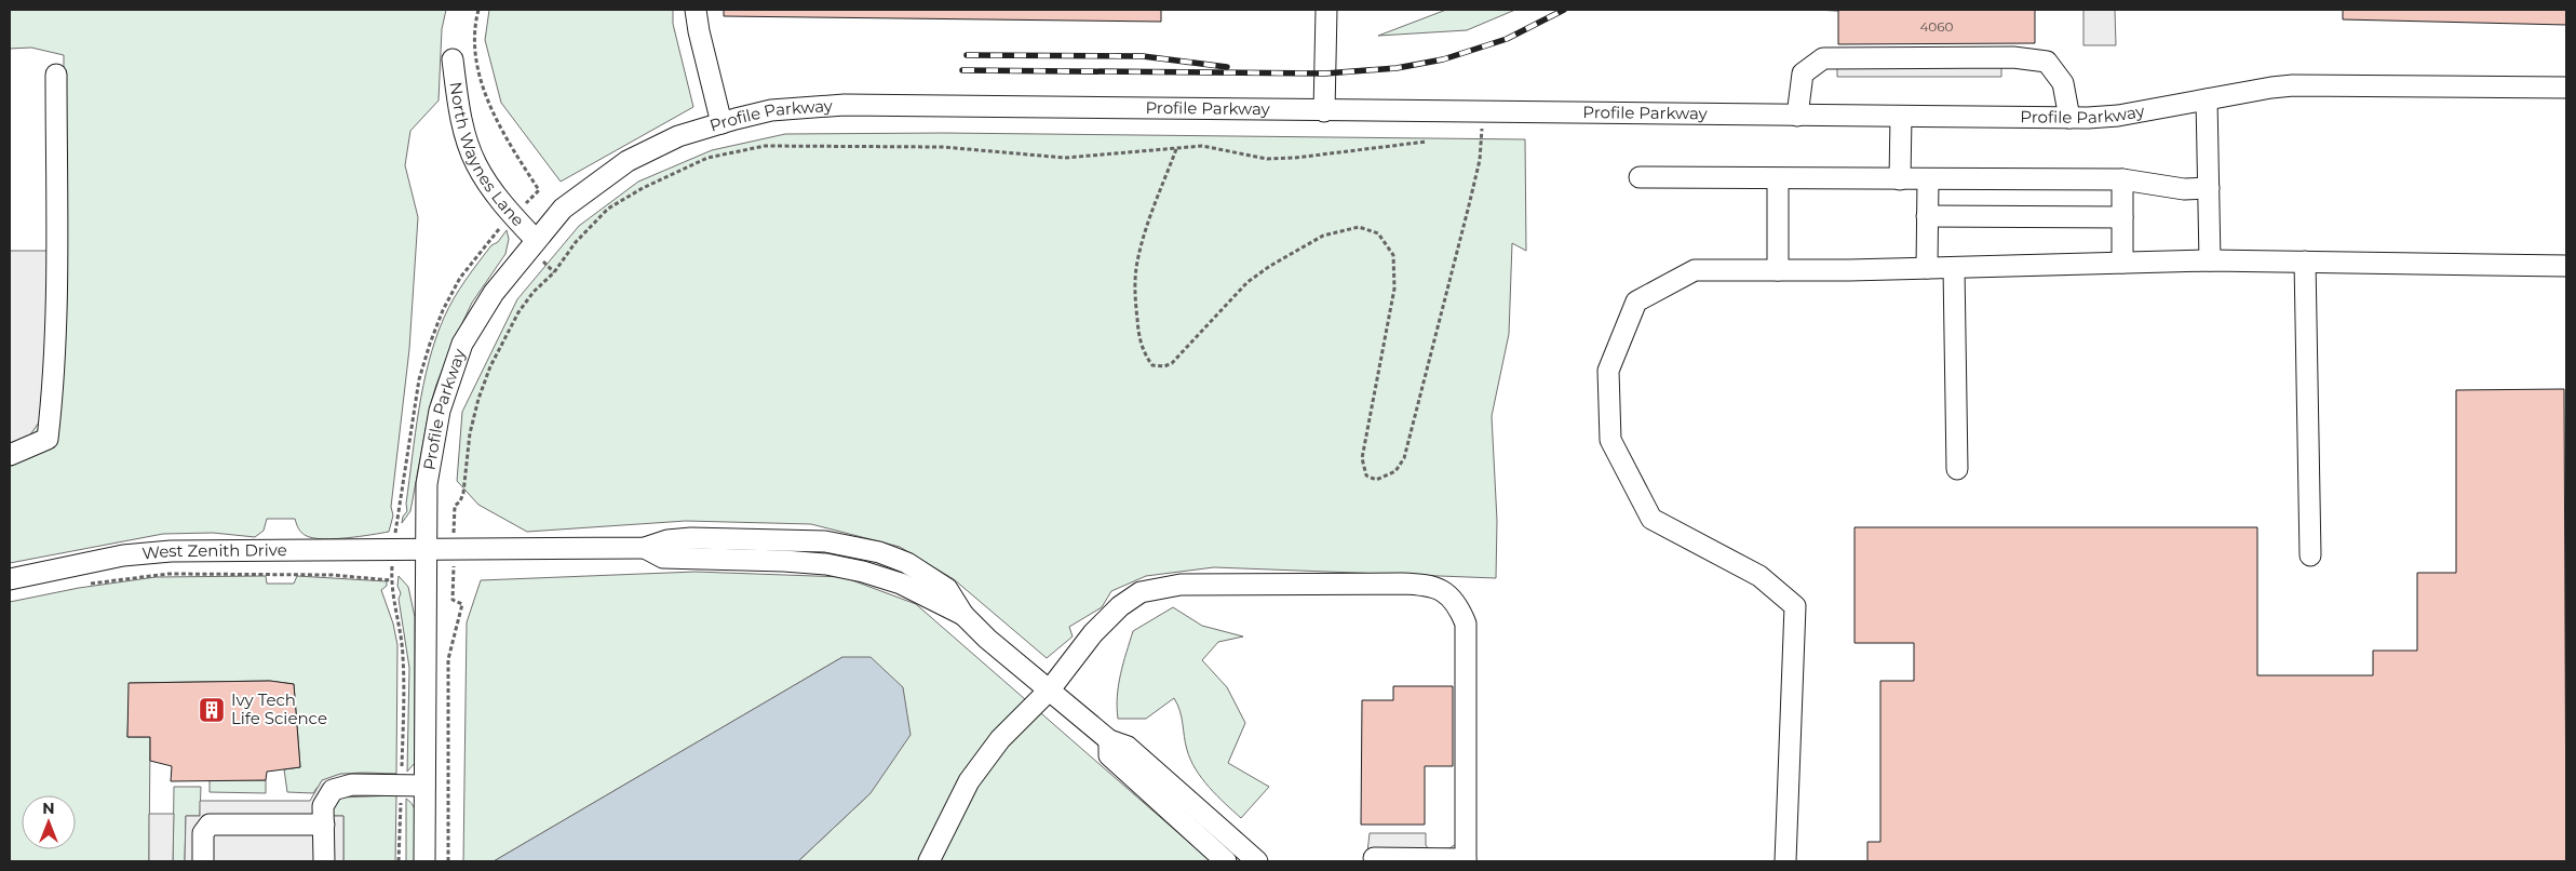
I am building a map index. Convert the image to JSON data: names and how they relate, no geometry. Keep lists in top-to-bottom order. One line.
{"streets":{"street":["Profile Parkway","North Waynes Lane","West Zenith Drive"]},"crossings":[["Profile Parkway","North Waynes Lane"],["Profile Parkway","West Zenith Drive"]],"places":{"building":["Ivy Tech Life Science"]},"house_numbers":["4060"],"north":"top"}
